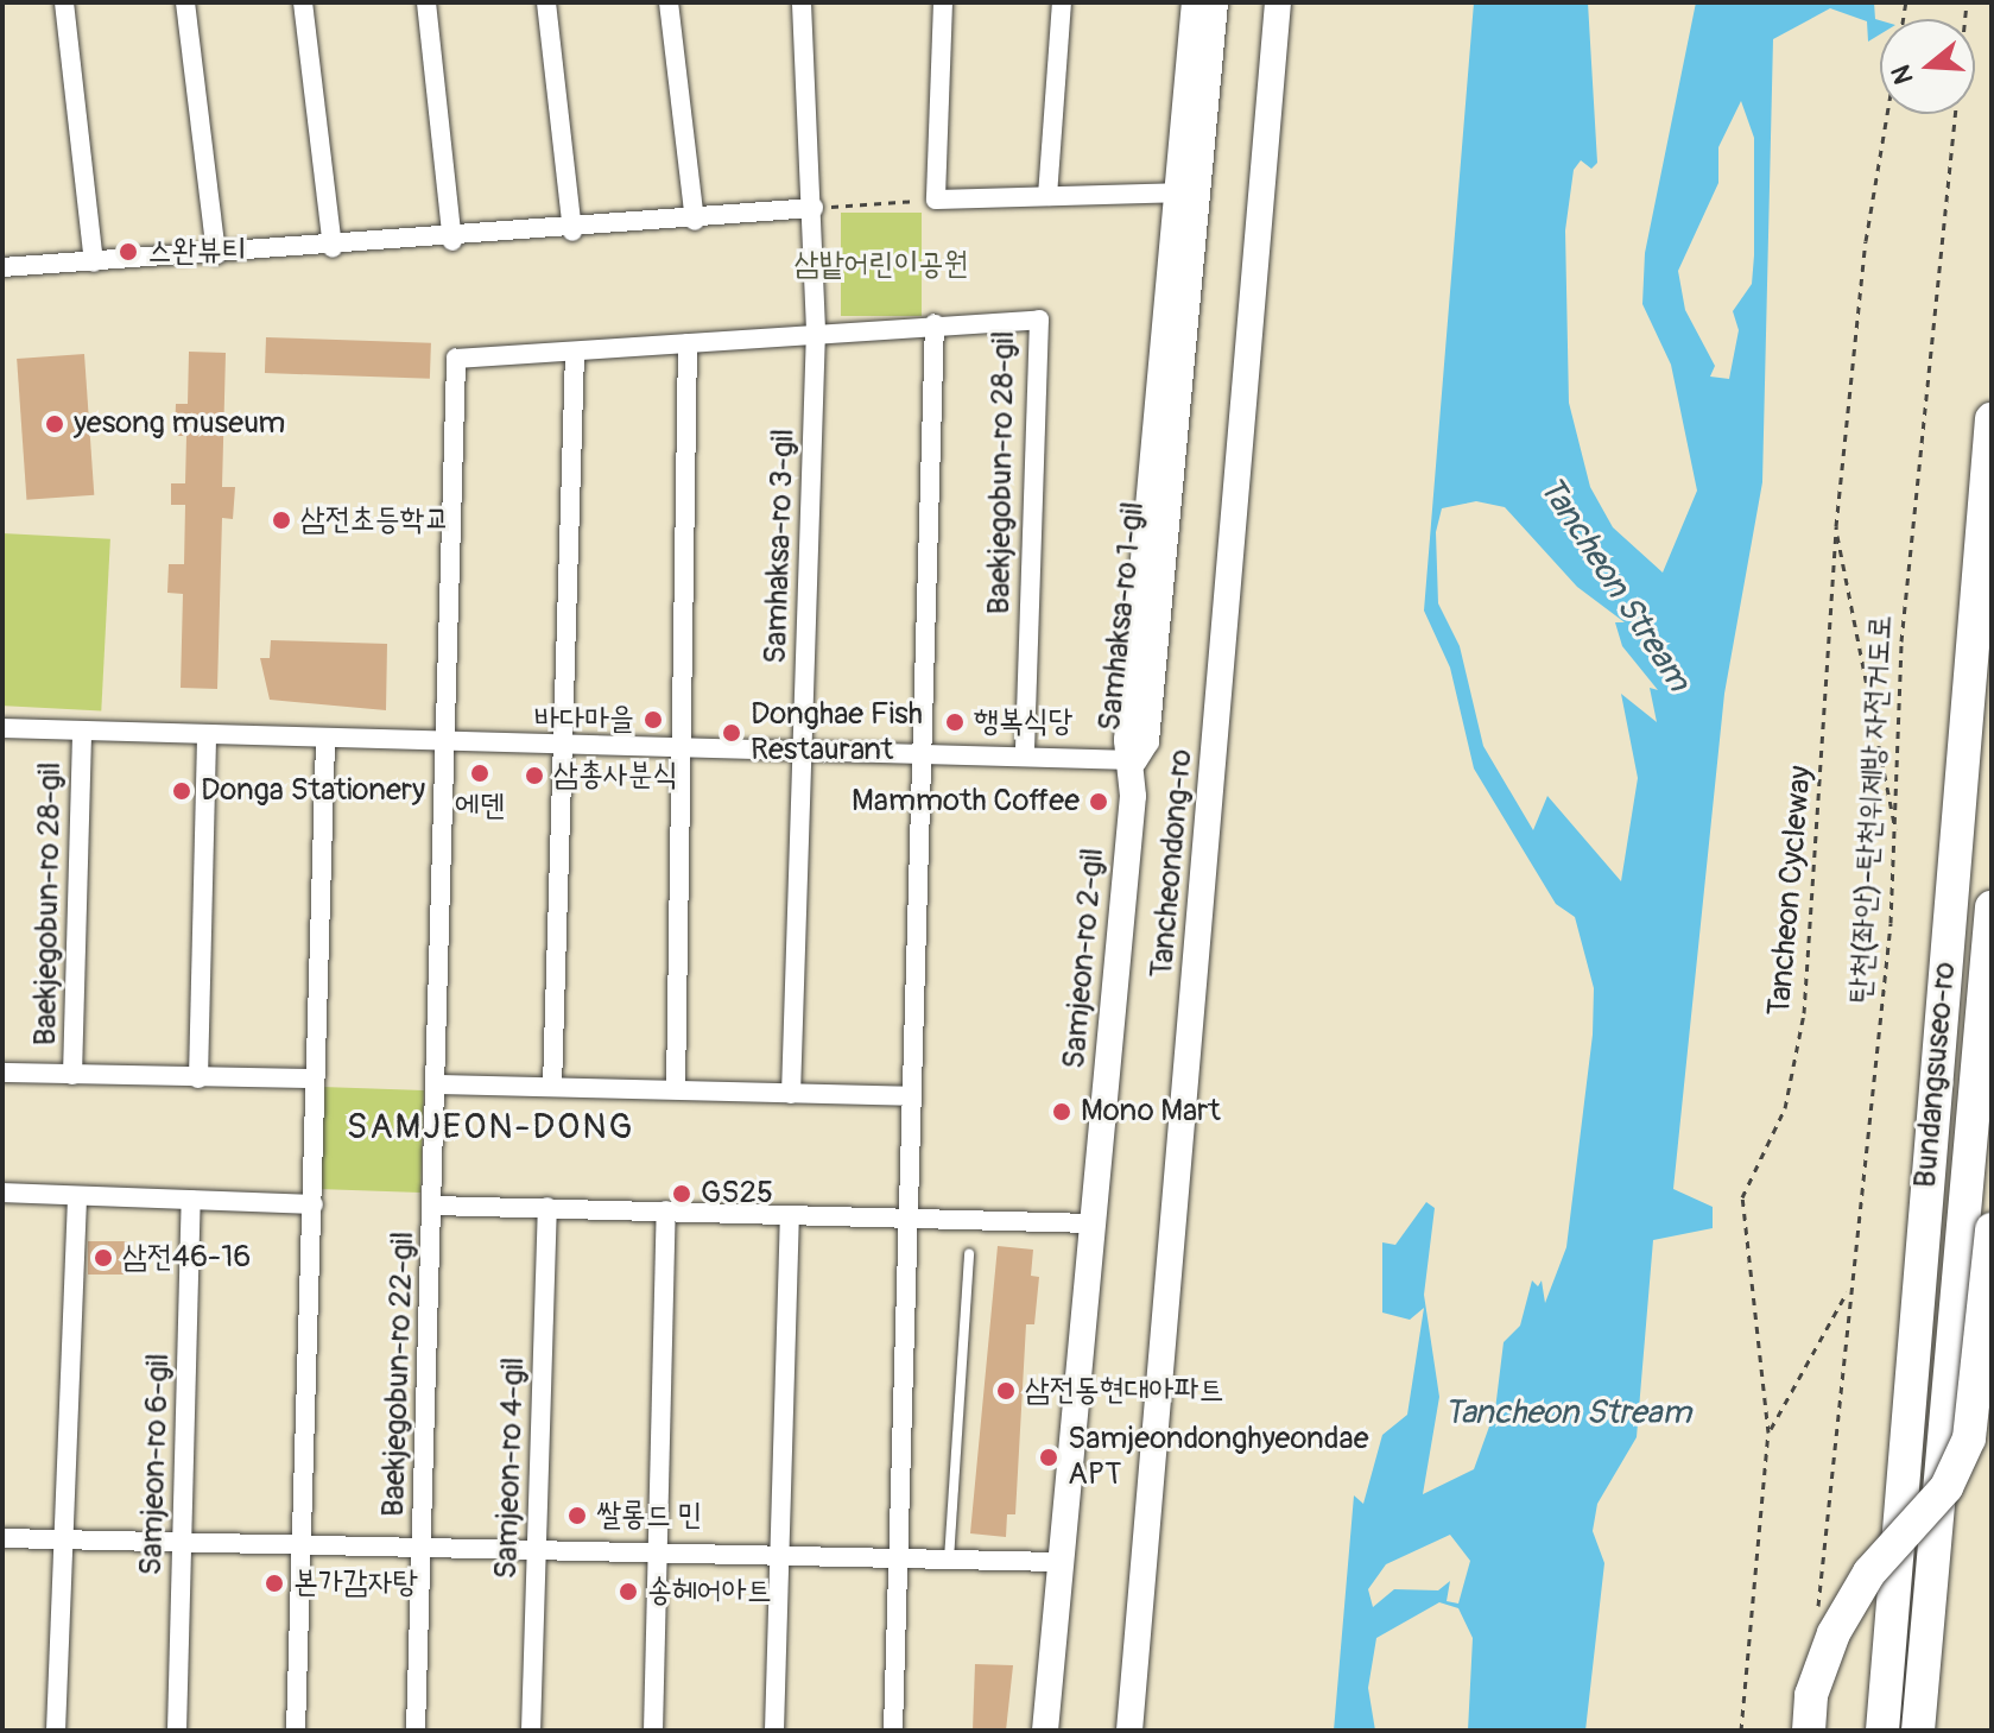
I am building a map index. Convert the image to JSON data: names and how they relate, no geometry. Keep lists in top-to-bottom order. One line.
{"streets":{"highway":["Bundangsuseo-ro"],"street":["Baekjegobun-ro 28-gil","Samhaksa-ro 3-gil","Samhaksa-ro 1-gil","Tancheondong-ro","Samjeon-ro 2-gil","Baekjegobun-ro 22-gil","Samjeon-ro 6-gil","Samjeon-ro 4-gil"],"path":["탄천(좌안)-탄천위제방 자전거도로","Tancheon Cycleway"]},"crossings":[["Baekjegobun-ro 28-gil","Samhaksa-ro 3-gil"],["Baekjegobun-ro 28-gil","Samhaksa-ro 1-gil"],["Baekjegobun-ro 28-gil","Samjeon-ro 2-gil"],["Samhaksa-ro 1-gil","Samjeon-ro 2-gil"],["Samjeon-ro 2-gil","Baekjegobun-ro 22-gil"],["Baekjegobun-ro 22-gil","Samjeon-ro 6-gil"],["Baekjegobun-ro 22-gil","Samjeon-ro 4-gil"]],"districts":["SAMJEON-DONG"],"water":["Tancheon Stream"],"parks":["삼밭어린이공원"],"places":["스완뷰티","yesong museum","삼전초등학교","바다마을","행복식당","Donghae Fish Restaurant","에덴","삼총사분식","Donga Stationery","Mammoth Coffee","Mono Mart","GS25","삼전46-16","삼전동현대아파트","Samjeondonghyeondae APT","쌀롱드 민","본가감자탕","송헤어아트"],"north":"left"}
